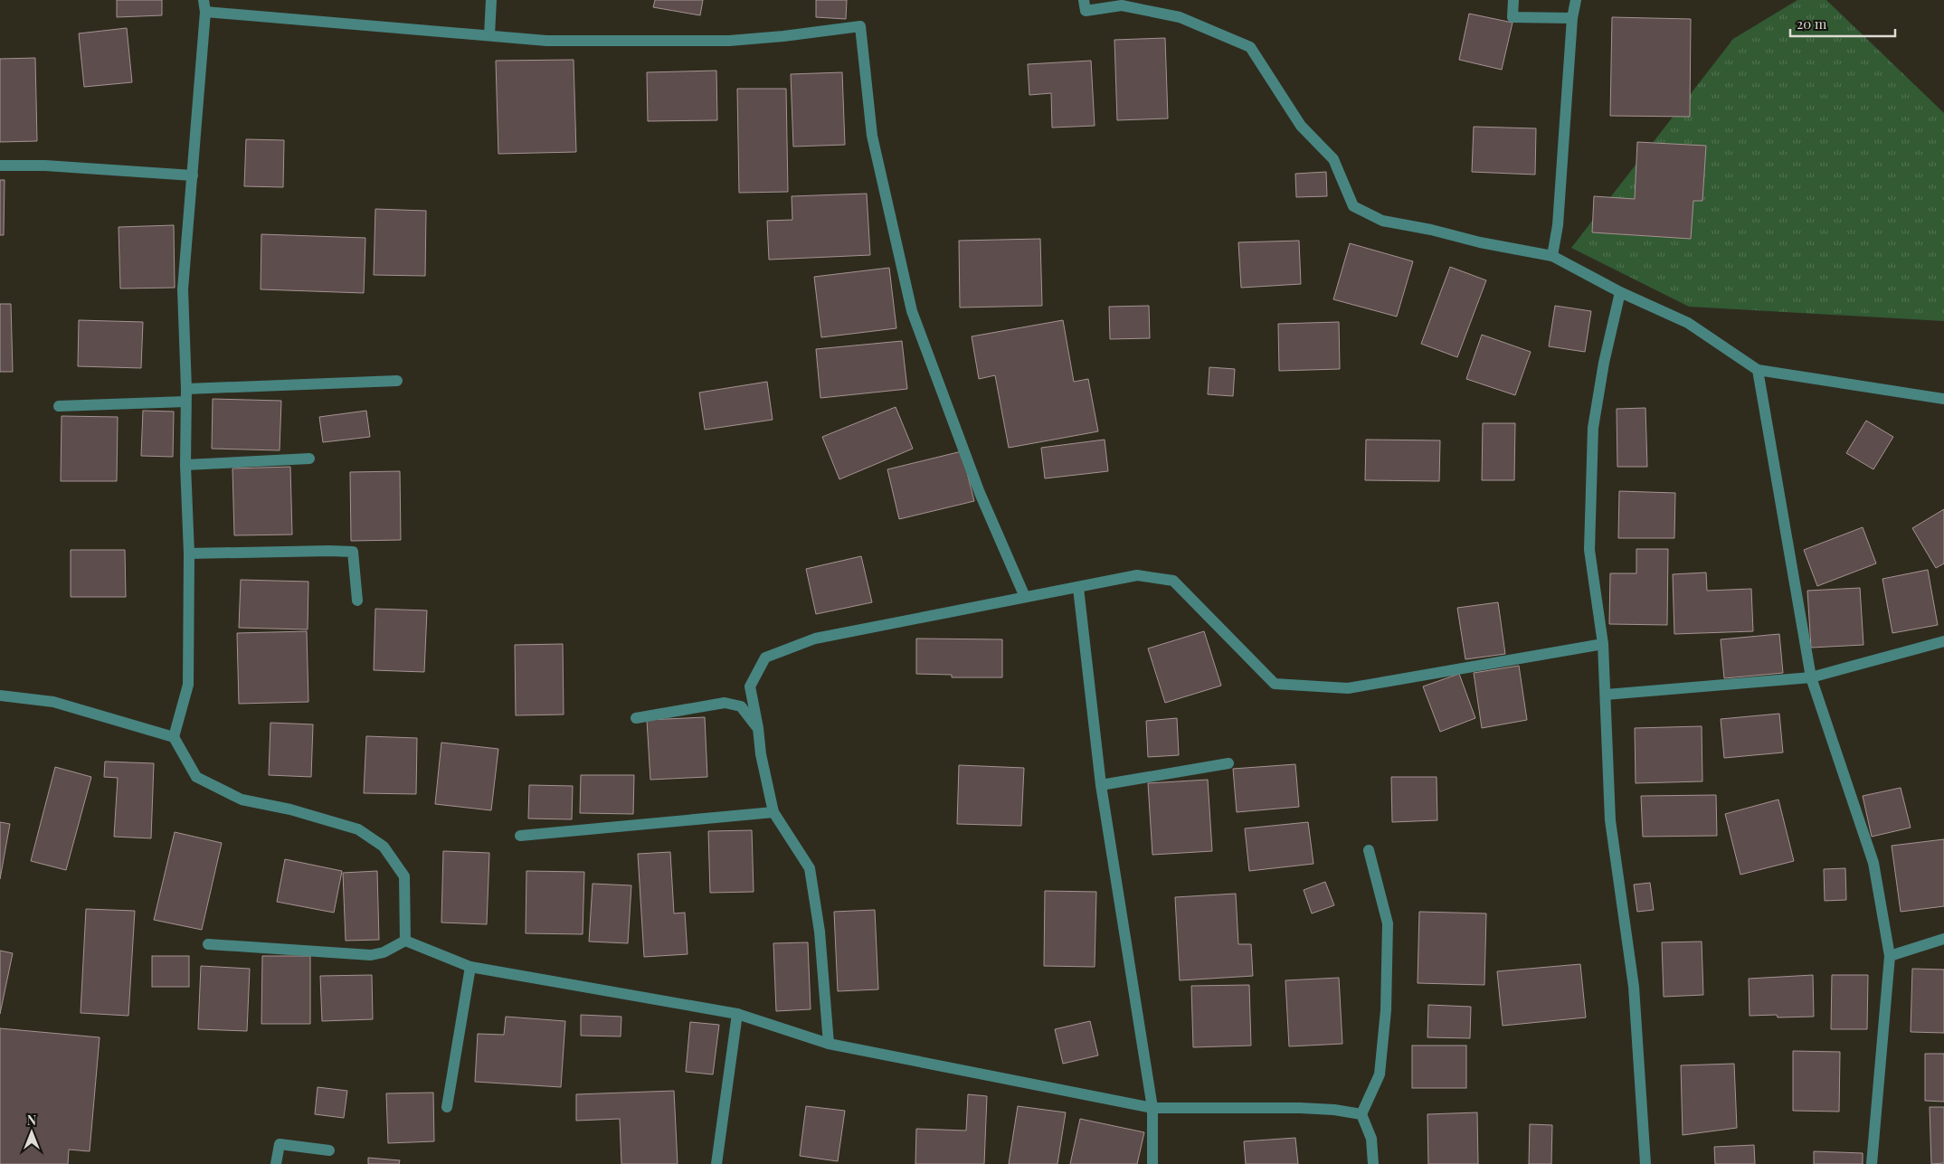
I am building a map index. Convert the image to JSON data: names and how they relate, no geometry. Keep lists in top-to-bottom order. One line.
{"scale_bar":"20 m","north":"top"}
